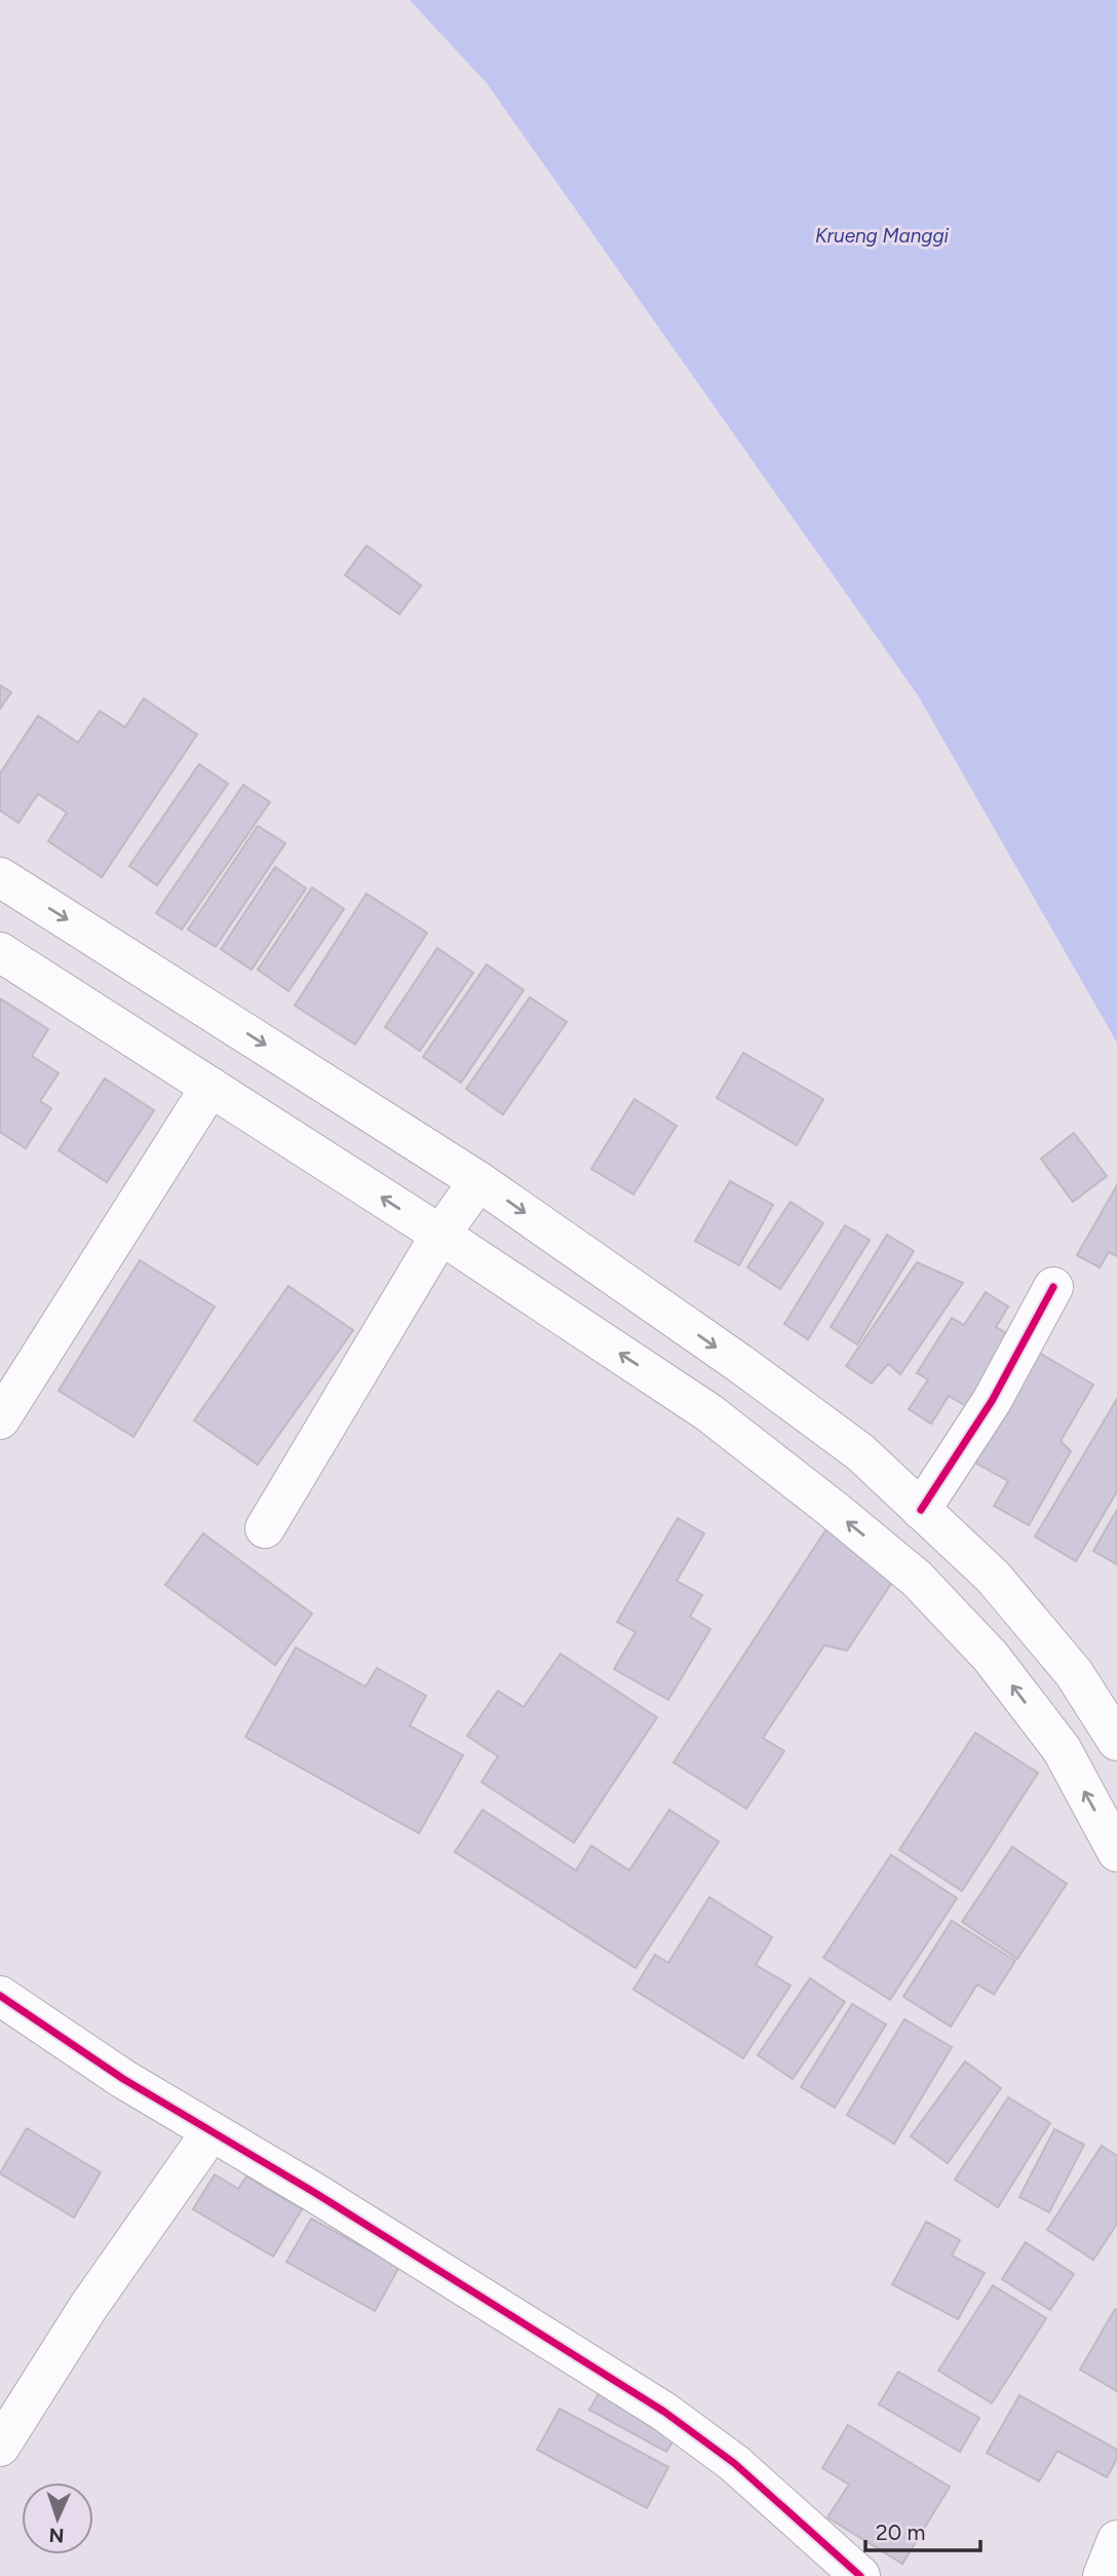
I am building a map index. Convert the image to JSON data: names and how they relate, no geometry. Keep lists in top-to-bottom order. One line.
{"water":["Krueng Manggi"],"scale_bar":"20 m","north":"bottom"}
